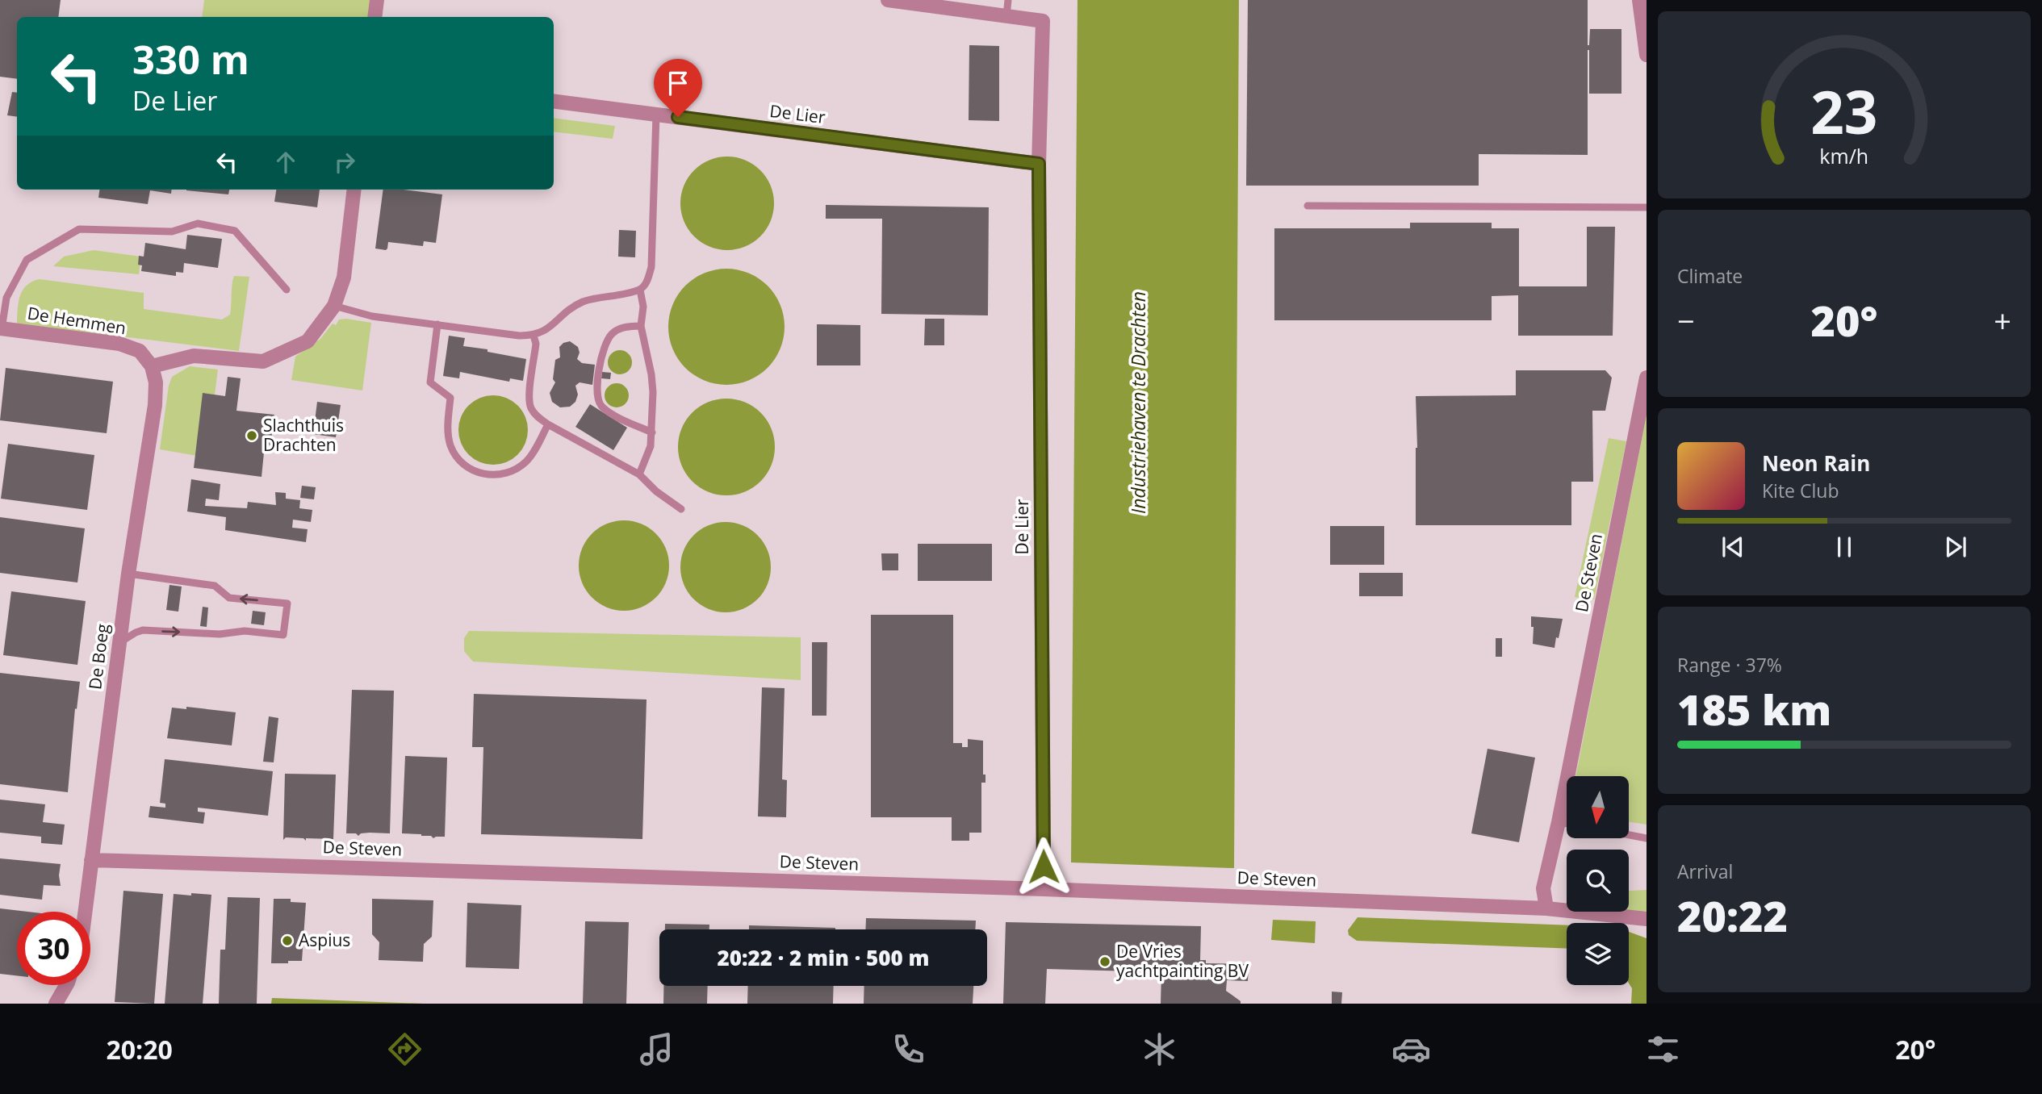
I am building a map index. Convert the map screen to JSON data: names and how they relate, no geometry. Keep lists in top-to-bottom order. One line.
{"streets":{"street":["De Lier","De Hemmen","De Steven","De Boeg"]},"crossings":[["De Lier","De Steven"],["De Hemmen","De Boeg"],["De Steven","De Boeg"]],"water":["Industriehaven te Drachten"],"places":["Slachthuis Drachten","Aspius","De Vries yachtpainting BV"],"north":"bottom","page":{"turn":["330 m","De Lier"],"tile":["Climate",["Range · 37%","185 km"],["Arrival","20:22"]],"heat":["−","20°","+"],"song":["Neon Rain","Kite Club"],"limit":"30","trip":"20:22 · 2 min · 500 m","tabs":["20:20","20°"],"gauge":["23","km/h"]}}
